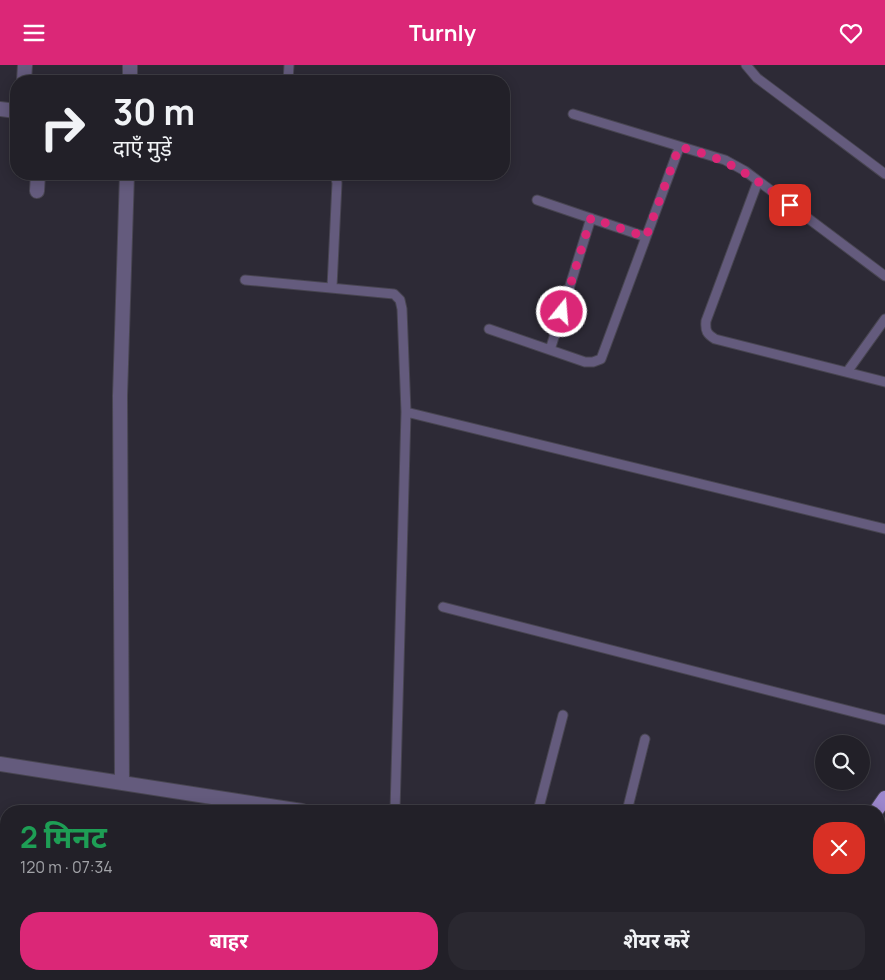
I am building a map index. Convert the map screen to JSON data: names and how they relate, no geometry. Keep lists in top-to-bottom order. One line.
{"page":{"header":"Turnly","turn":["30 m","दाएँ मुड़ें"],"heading":["2 मिनट","120 m · 07:34"],"buttons":["बाहर","शेयर करें"]}}
